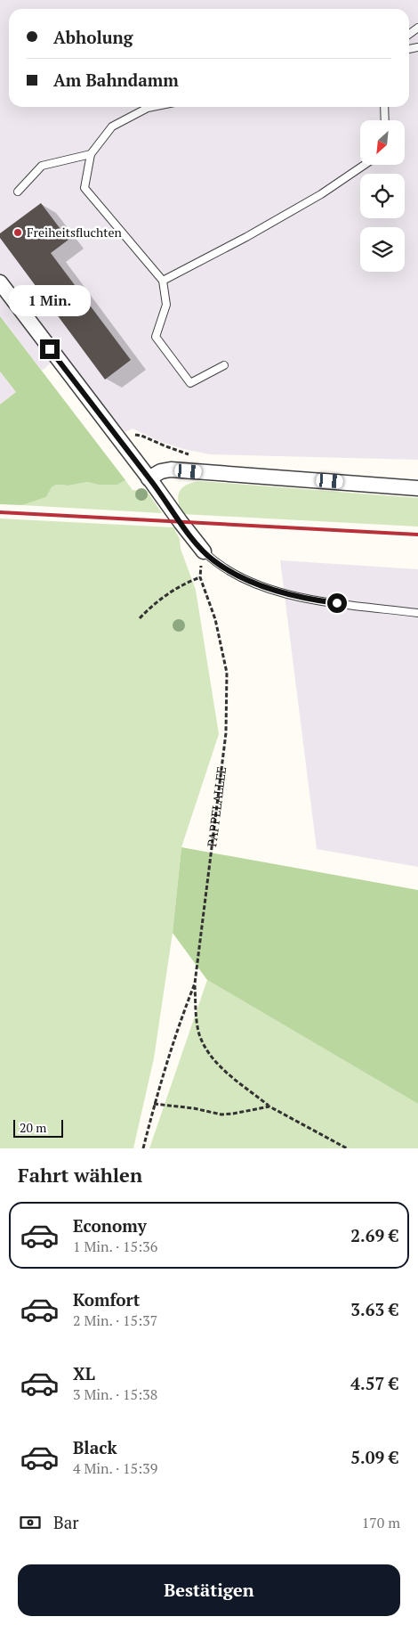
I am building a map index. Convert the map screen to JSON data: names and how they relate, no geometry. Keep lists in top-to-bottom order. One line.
{"streets":{"path":["PAPPELALLEE"]},"places":["Freiheitsfluchten"],"scale_bar":"20 m","north":"bottom left","page":{"banner":["Abholung","Am Bahndamm"],"bubble":"1 Min.","scale":"20 m","heading":"Fahrt wählen","list":[{"name":"Economy","note":"1 Min. · 15:36","value":"2.69 €"},{"name":"Komfort","note":"2 Min. · 15:37","value":"3.63 €"},{"name":"XL","note":"3 Min. · 15:38","value":"4.57 €"},{"name":"Black","note":"4 Min. · 15:39","value":"5.09 €"}],"pay":["Bar","170 m"],"buttons":"Bestätigen"}}
